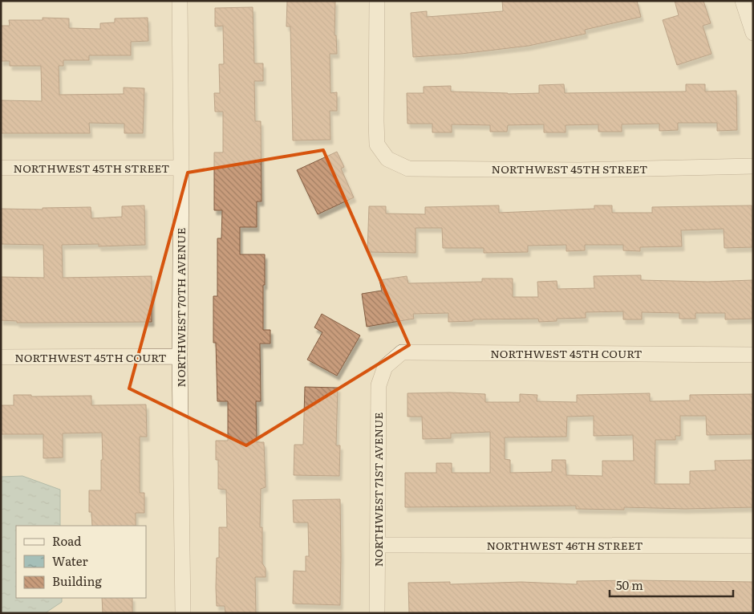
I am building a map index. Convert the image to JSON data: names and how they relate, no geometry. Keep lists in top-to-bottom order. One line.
{"streets":{"street":["NORTHWEST 45TH STREET","NORTHWEST 70TH AVENUE","NORTHWEST 45TH COURT","NORTHWEST 71ST AVENUE","NORTHWEST 46TH STREET"]},"crossings":[["NORTHWEST 45TH STREET","NORTHWEST 70TH AVENUE"],["NORTHWEST 70TH AVENUE","NORTHWEST 45TH COURT"],["NORTHWEST 45TH COURT","NORTHWEST 71ST AVENUE"],["NORTHWEST 71ST AVENUE","NORTHWEST 46TH STREET"]],"legend":["Road","Water","Building"],"scale_bar":"50 m"}
